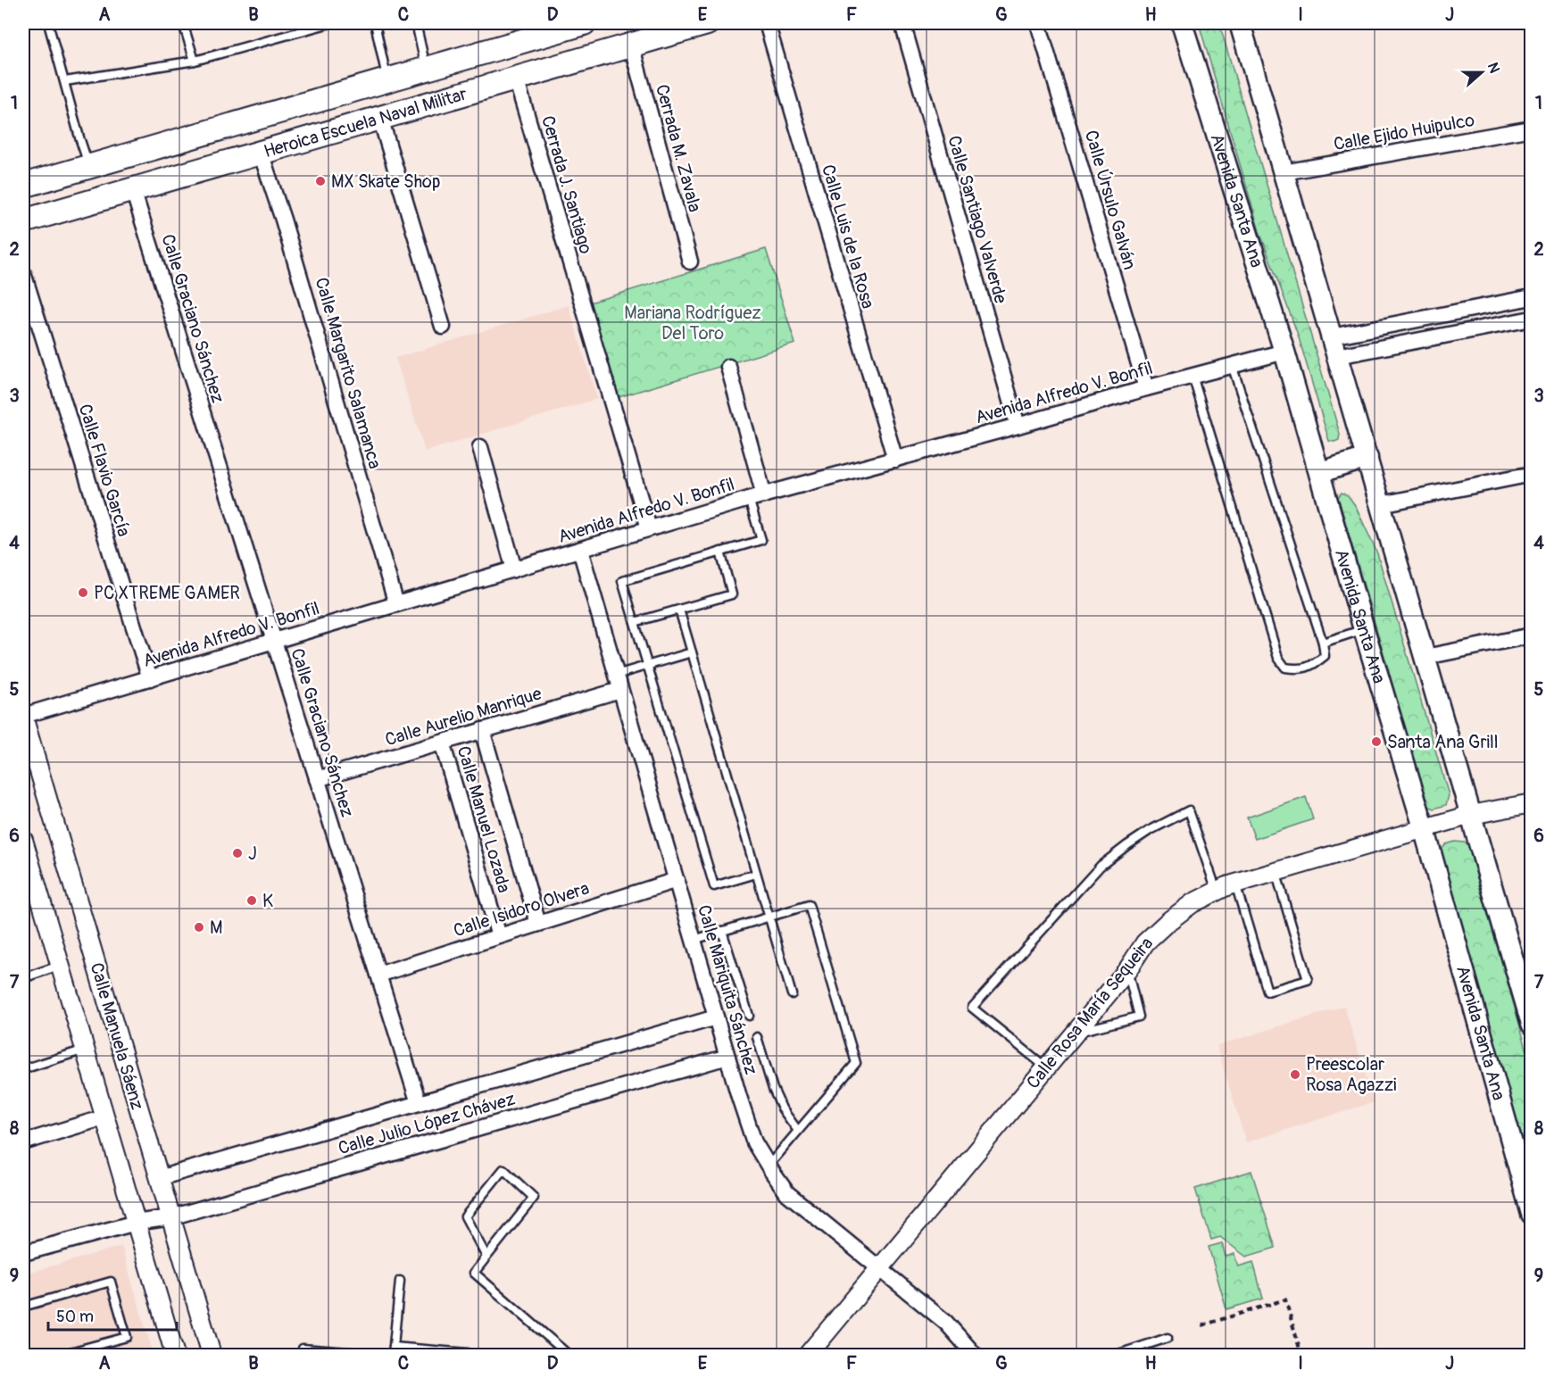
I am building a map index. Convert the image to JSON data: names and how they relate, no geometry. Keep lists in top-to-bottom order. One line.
{"streets":{"main road":["Heroica Escuela Naval Militar","Avenida Santa Ana"],"street":["Calle Ejido Huipulco","Cerrada M. Zavala","Cerrada J. Santiago","Calle Úrsulo Galván","Calle Santiago Valverde","Calle Luis de la Rosa","Calle Graciano Sánchez","Calle Margarito Salamanca","Avenida Alfredo V. Bonfil","Calle Flavio García","Calle Aurelio Manrique","Calle Manuel Lozada","Calle Isidoro Olvera","Calle Mariquita Sánchez","Calle Rosa María Sequeira","Calle Manuela Sáenz","Calle Julio López Chávez"]},"crossings":[["Heroica Escuela Naval Militar","Cerrada M. Zavala"],["Heroica Escuela Naval Militar","Cerrada J. Santiago"],["Heroica Escuela Naval Militar","Calle Graciano Sánchez"],["Heroica Escuela Naval Militar","Calle Margarito Salamanca"],["Cerrada J. Santiago","Avenida Alfredo V. Bonfil"],["Calle Úrsulo Galván","Avenida Alfredo V. Bonfil"],["Avenida Santa Ana","Avenida Alfredo V. Bonfil"],["Avenida Santa Ana","Calle Rosa María Sequeira"],["Calle Santiago Valverde","Avenida Alfredo V. Bonfil"],["Calle Luis de la Rosa","Avenida Alfredo V. Bonfil"],["Calle Graciano Sánchez","Avenida Alfredo V. Bonfil"],["Calle Graciano Sánchez","Calle Aurelio Manrique"],["Calle Graciano Sánchez","Calle Isidoro Olvera"],["Calle Graciano Sánchez","Calle Julio López Chávez"],["Calle Margarito Salamanca","Avenida Alfredo V. Bonfil"],["Avenida Alfredo V. Bonfil","Calle Flavio García"],["Avenida Alfredo V. Bonfil","Calle Mariquita Sánchez"],["Avenida Alfredo V. Bonfil","Calle Manuela Sáenz"],["Calle Aurelio Manrique","Calle Manuel Lozada"],["Calle Aurelio Manrique","Calle Mariquita Sánchez"],["Calle Manuel Lozada","Calle Isidoro Olvera"],["Calle Isidoro Olvera","Calle Mariquita Sánchez"],["Calle Mariquita Sánchez","Calle Rosa María Sequeira"],["Calle Mariquita Sánchez","Calle Julio López Chávez"],["Calle Manuela Sáenz","Calle Julio López Chávez"]],"parks":["Mariana Rodríguez Del Toro"],"places":["MX Skate Shop","PC XTREME GAMER","Santa Ana Grill","J","K","M","Preescolar Rosa Agazzi"],"scale_bar":"50 m","north":"right","grid":{"columns":["A","B","C","D","E","F","G","H","I","J"],"rows":["1","2","3","4","5","6","7","8","9"]}}
